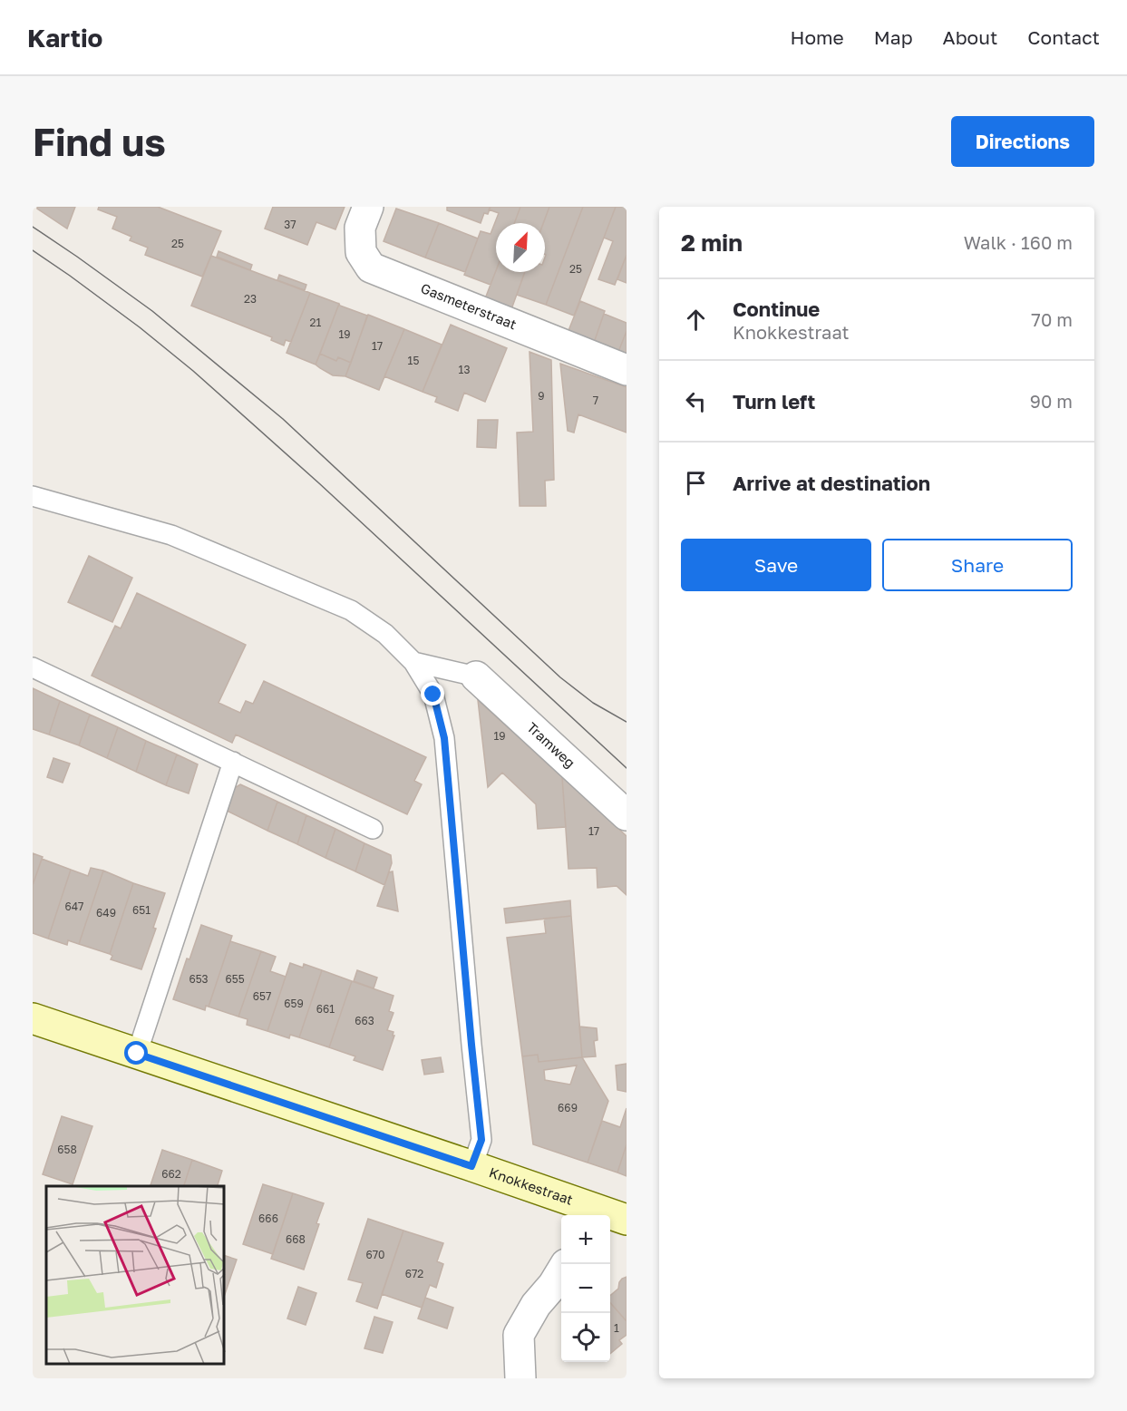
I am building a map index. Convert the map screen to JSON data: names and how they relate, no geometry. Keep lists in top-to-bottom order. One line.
{"streets":{"street":["Gasmeterstraat","Tramweg","Knokkestraat"]},"house_numbers":["37","25","25","23","21","19","17","15","13","9","7","19","17","647","651","649","653","655","657","659","661","663","669","658","662","666","668","670","672","1"],"north":"top right","page":{"header":"Kartio","nav":["Home","Map","About","Contact"],"buttons":["Directions",["Save","Share"]],"title":"Find us","heading":["2 min","Walk · 160 m"],"list":[["Continue","Knokkestraat","70 m"],["Turn left","90 m"],"Arrive at destination"],"map_buttons":["+","−"]}}
